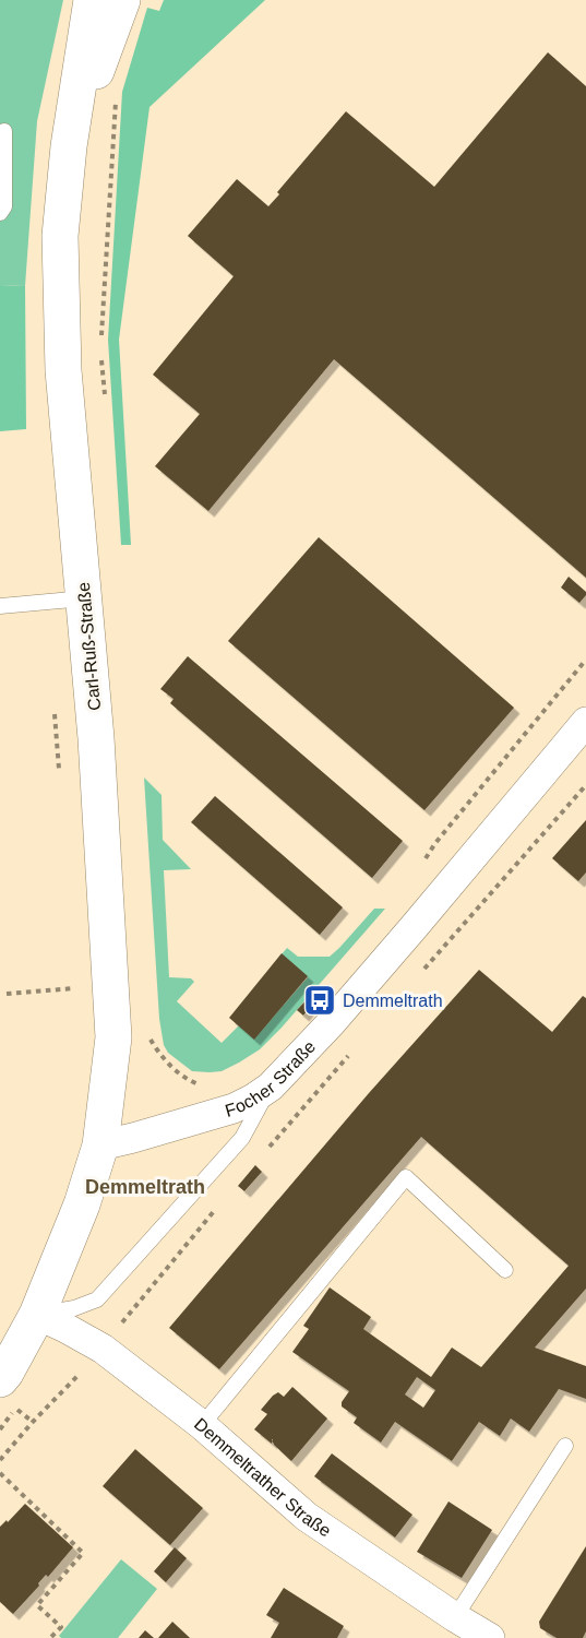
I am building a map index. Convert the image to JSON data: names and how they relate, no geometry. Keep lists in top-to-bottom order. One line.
{"streets":{"main road":["Carl-Ruß-Straße"],"street":["Focher Straße","Demmeltrather Straße"]},"crossings":[["Carl-Ruß-Straße","Focher Straße"]],"districts":["Demmeltrath"],"places":{"bus stop":["Demmeltrath"]}}
